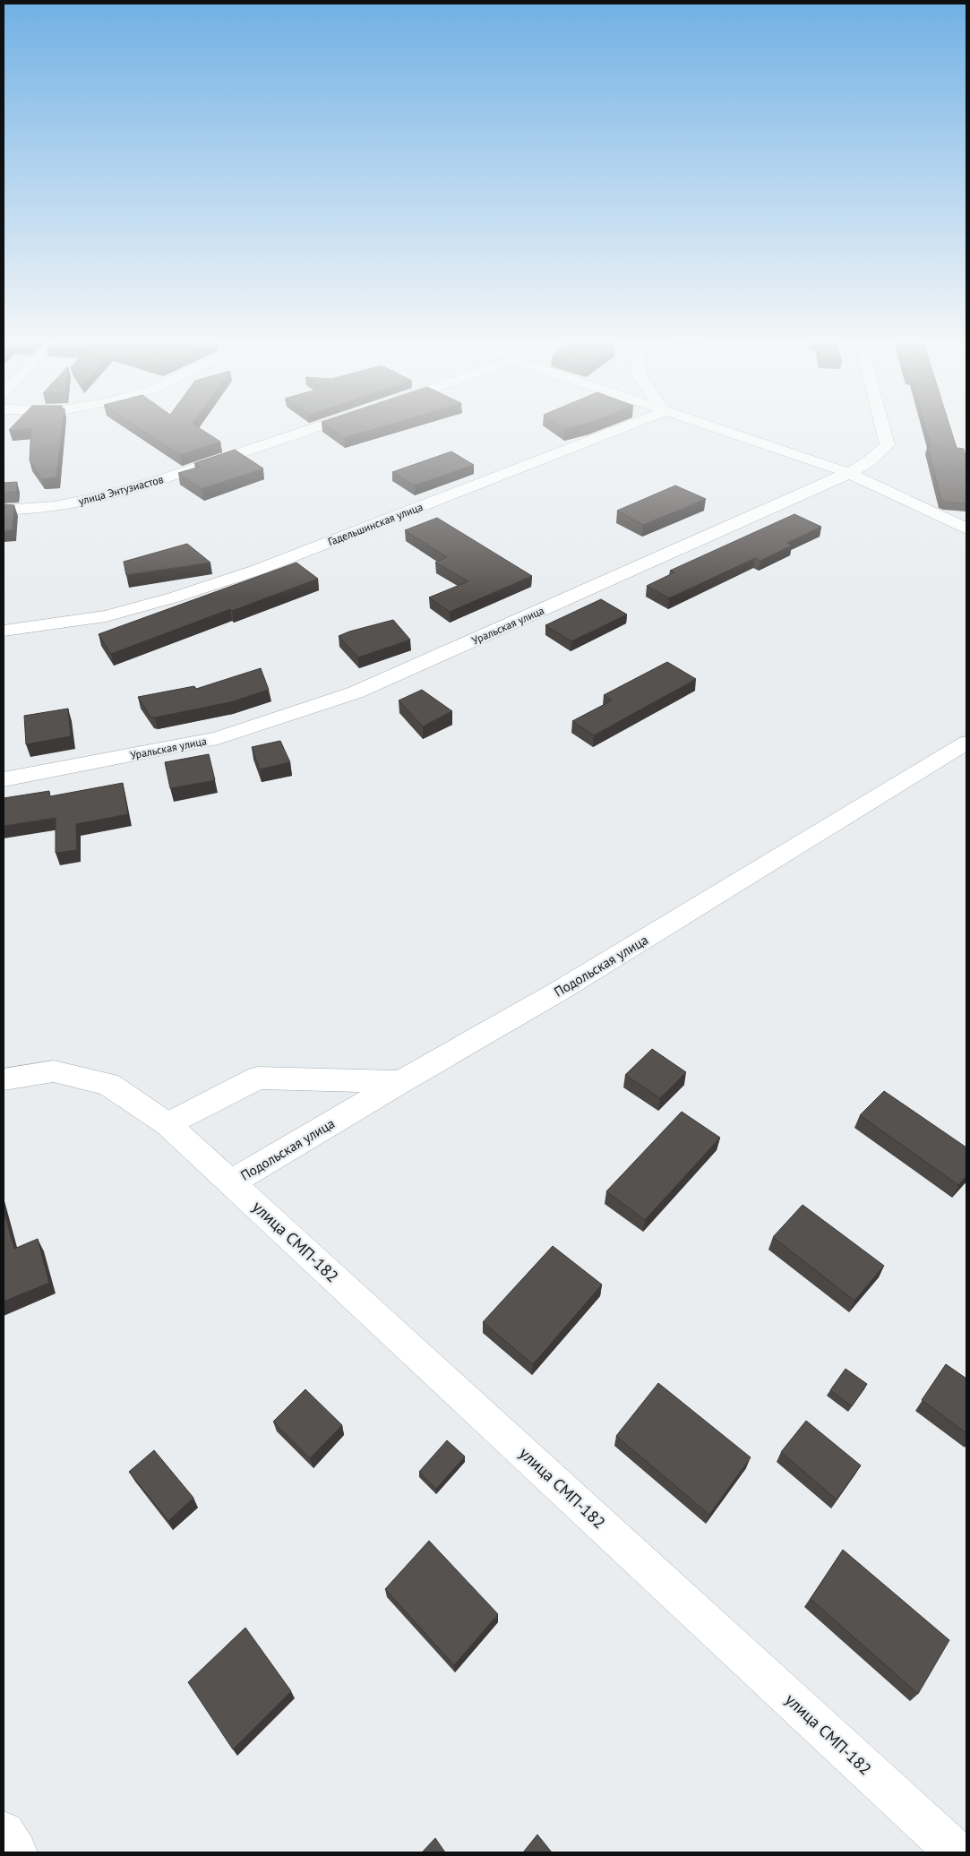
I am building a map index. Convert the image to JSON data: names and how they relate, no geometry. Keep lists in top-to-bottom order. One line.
{"streets":{"street":["улица Энтузиастов","Гадельшинская улица","Уральская улица","Подольская улица","улица СМП-182"]},"crossings":[["Подольская улица","улица СМП-182"]]}
